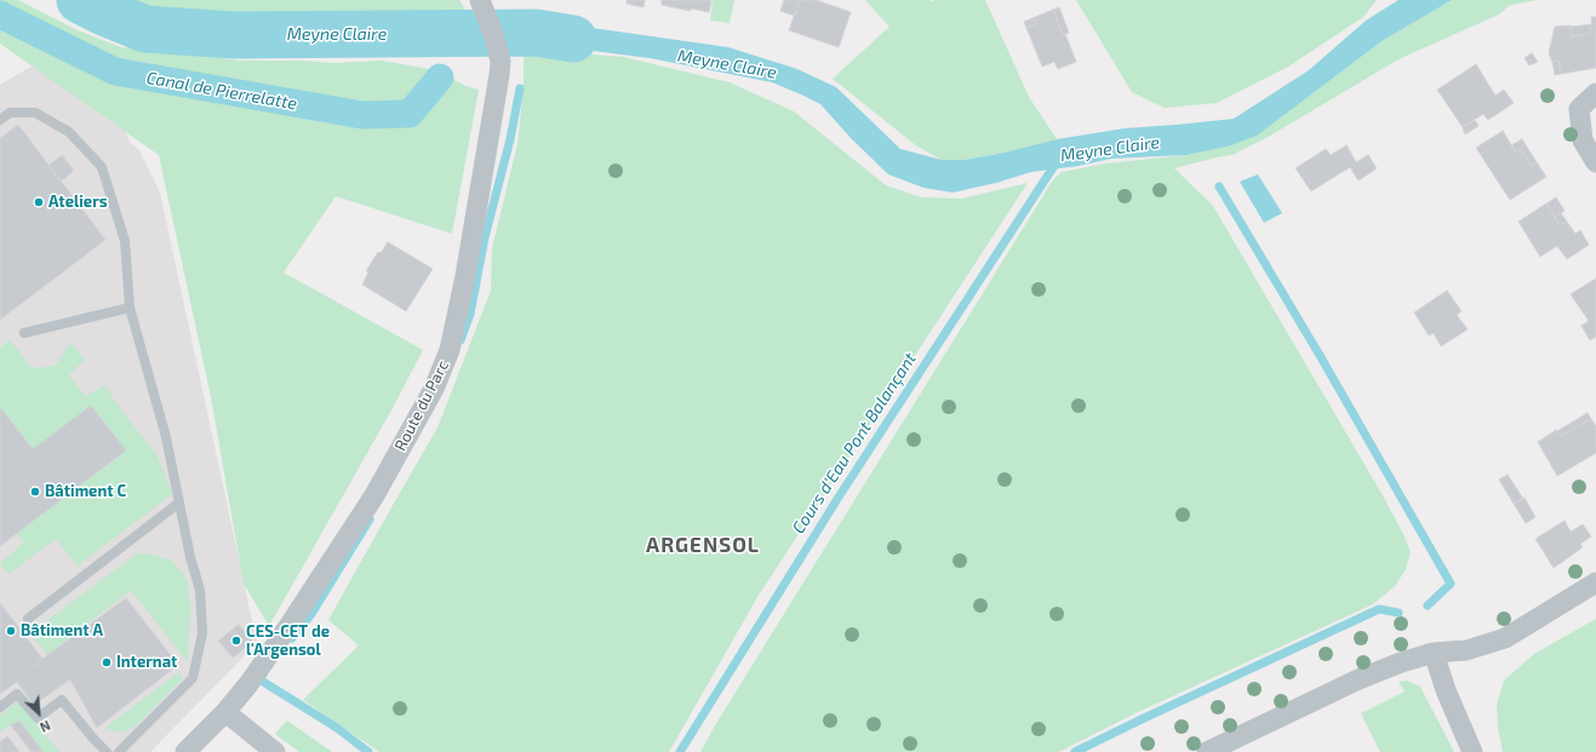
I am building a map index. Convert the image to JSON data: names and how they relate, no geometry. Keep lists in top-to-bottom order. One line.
{"streets":{"street":["Route du Parc"]},"districts":["ARGENSOL"],"water":["Meyne Claire","Canal de Pierrelatte","Cours d'Eau Pont Balançant"],"places":["Ateliers","Bâtiment C","Bâtiment A","CES-CET de l'Argensol","Internat"],"north":"bottom right"}
